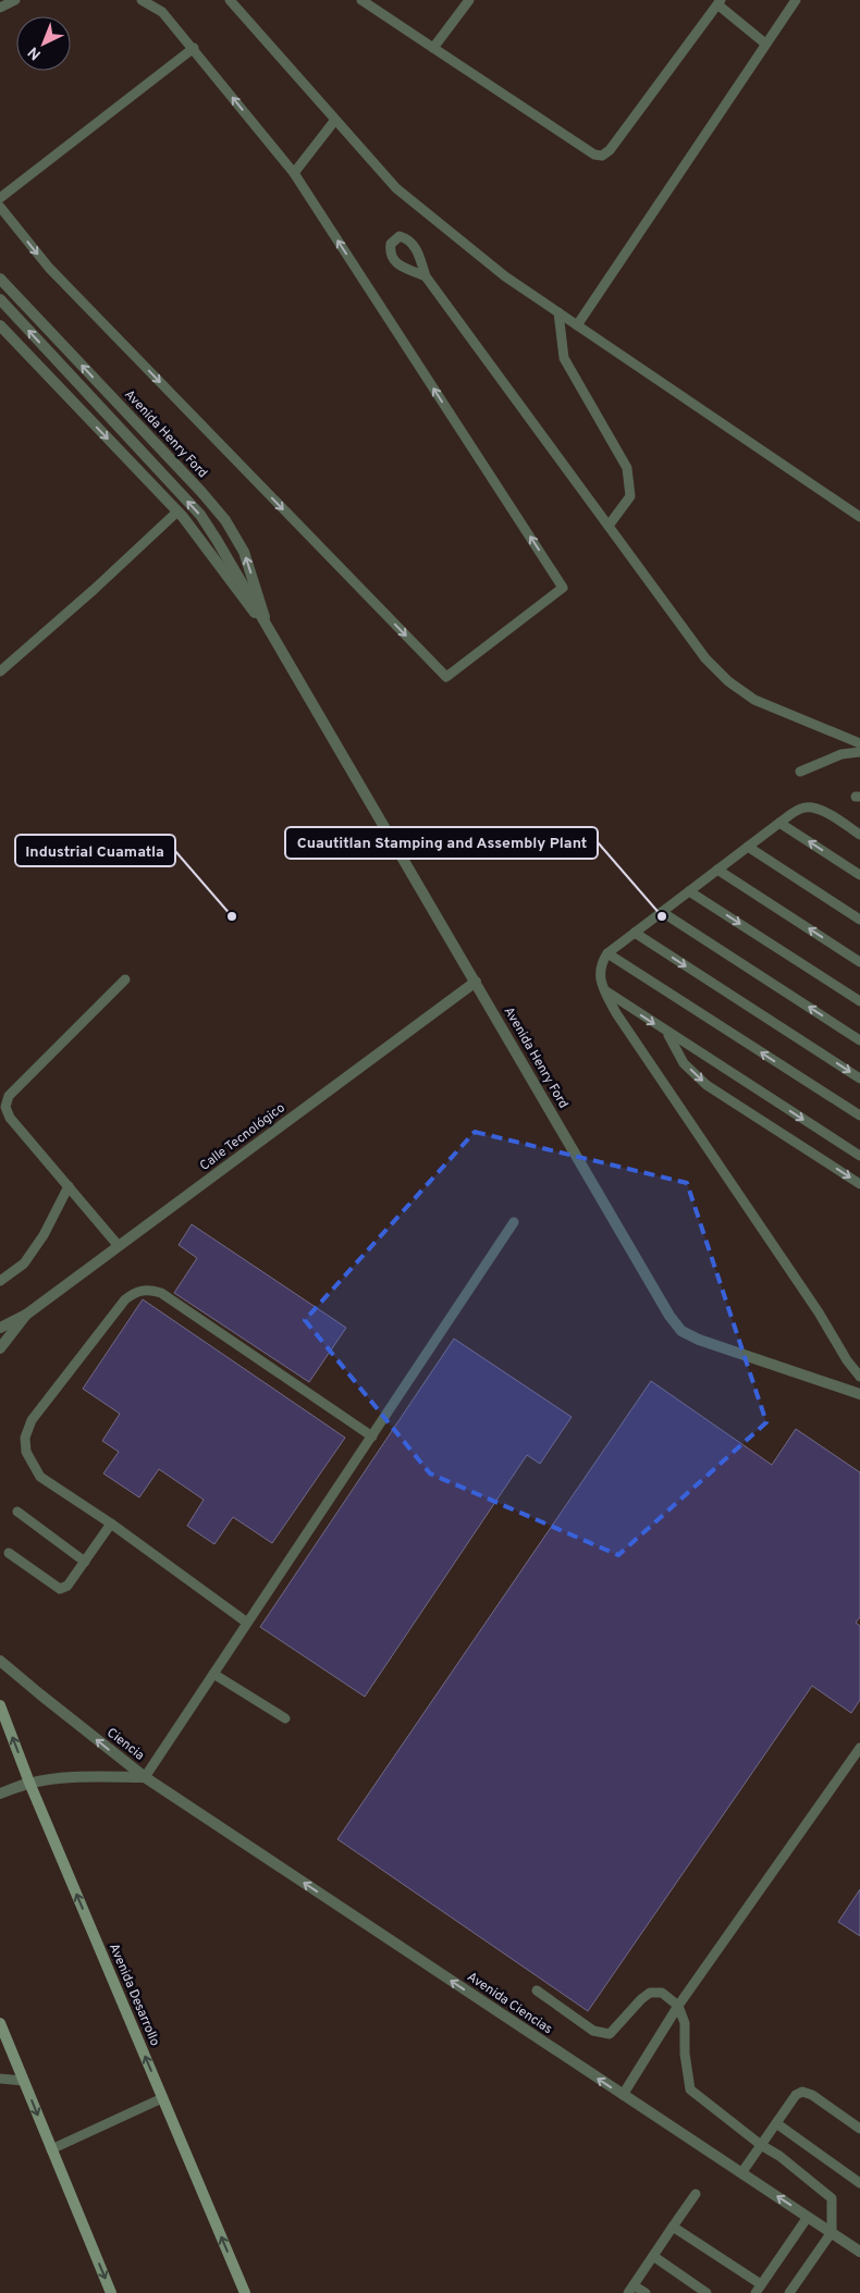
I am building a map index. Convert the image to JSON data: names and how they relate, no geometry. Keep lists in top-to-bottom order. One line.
{"streets":{"main road":["Avenida Desarrollo"],"street":["Avenida Henry Ford","Calle Tecnológico","Ciencia","Avenida Ciencias"]},"crossings":[["Avenida Henry Ford","Calle Tecnológico"],["Ciencia","Avenida Desarrollo"],["Ciencia","Avenida Ciencias"]],"one_way":["Ciencia","Avenida Desarrollo","Avenida Ciencias"],"places":["Industrial Cuamatla","Cuautitlan Stamping and Assembly Plant"],"north":"bottom left"}
